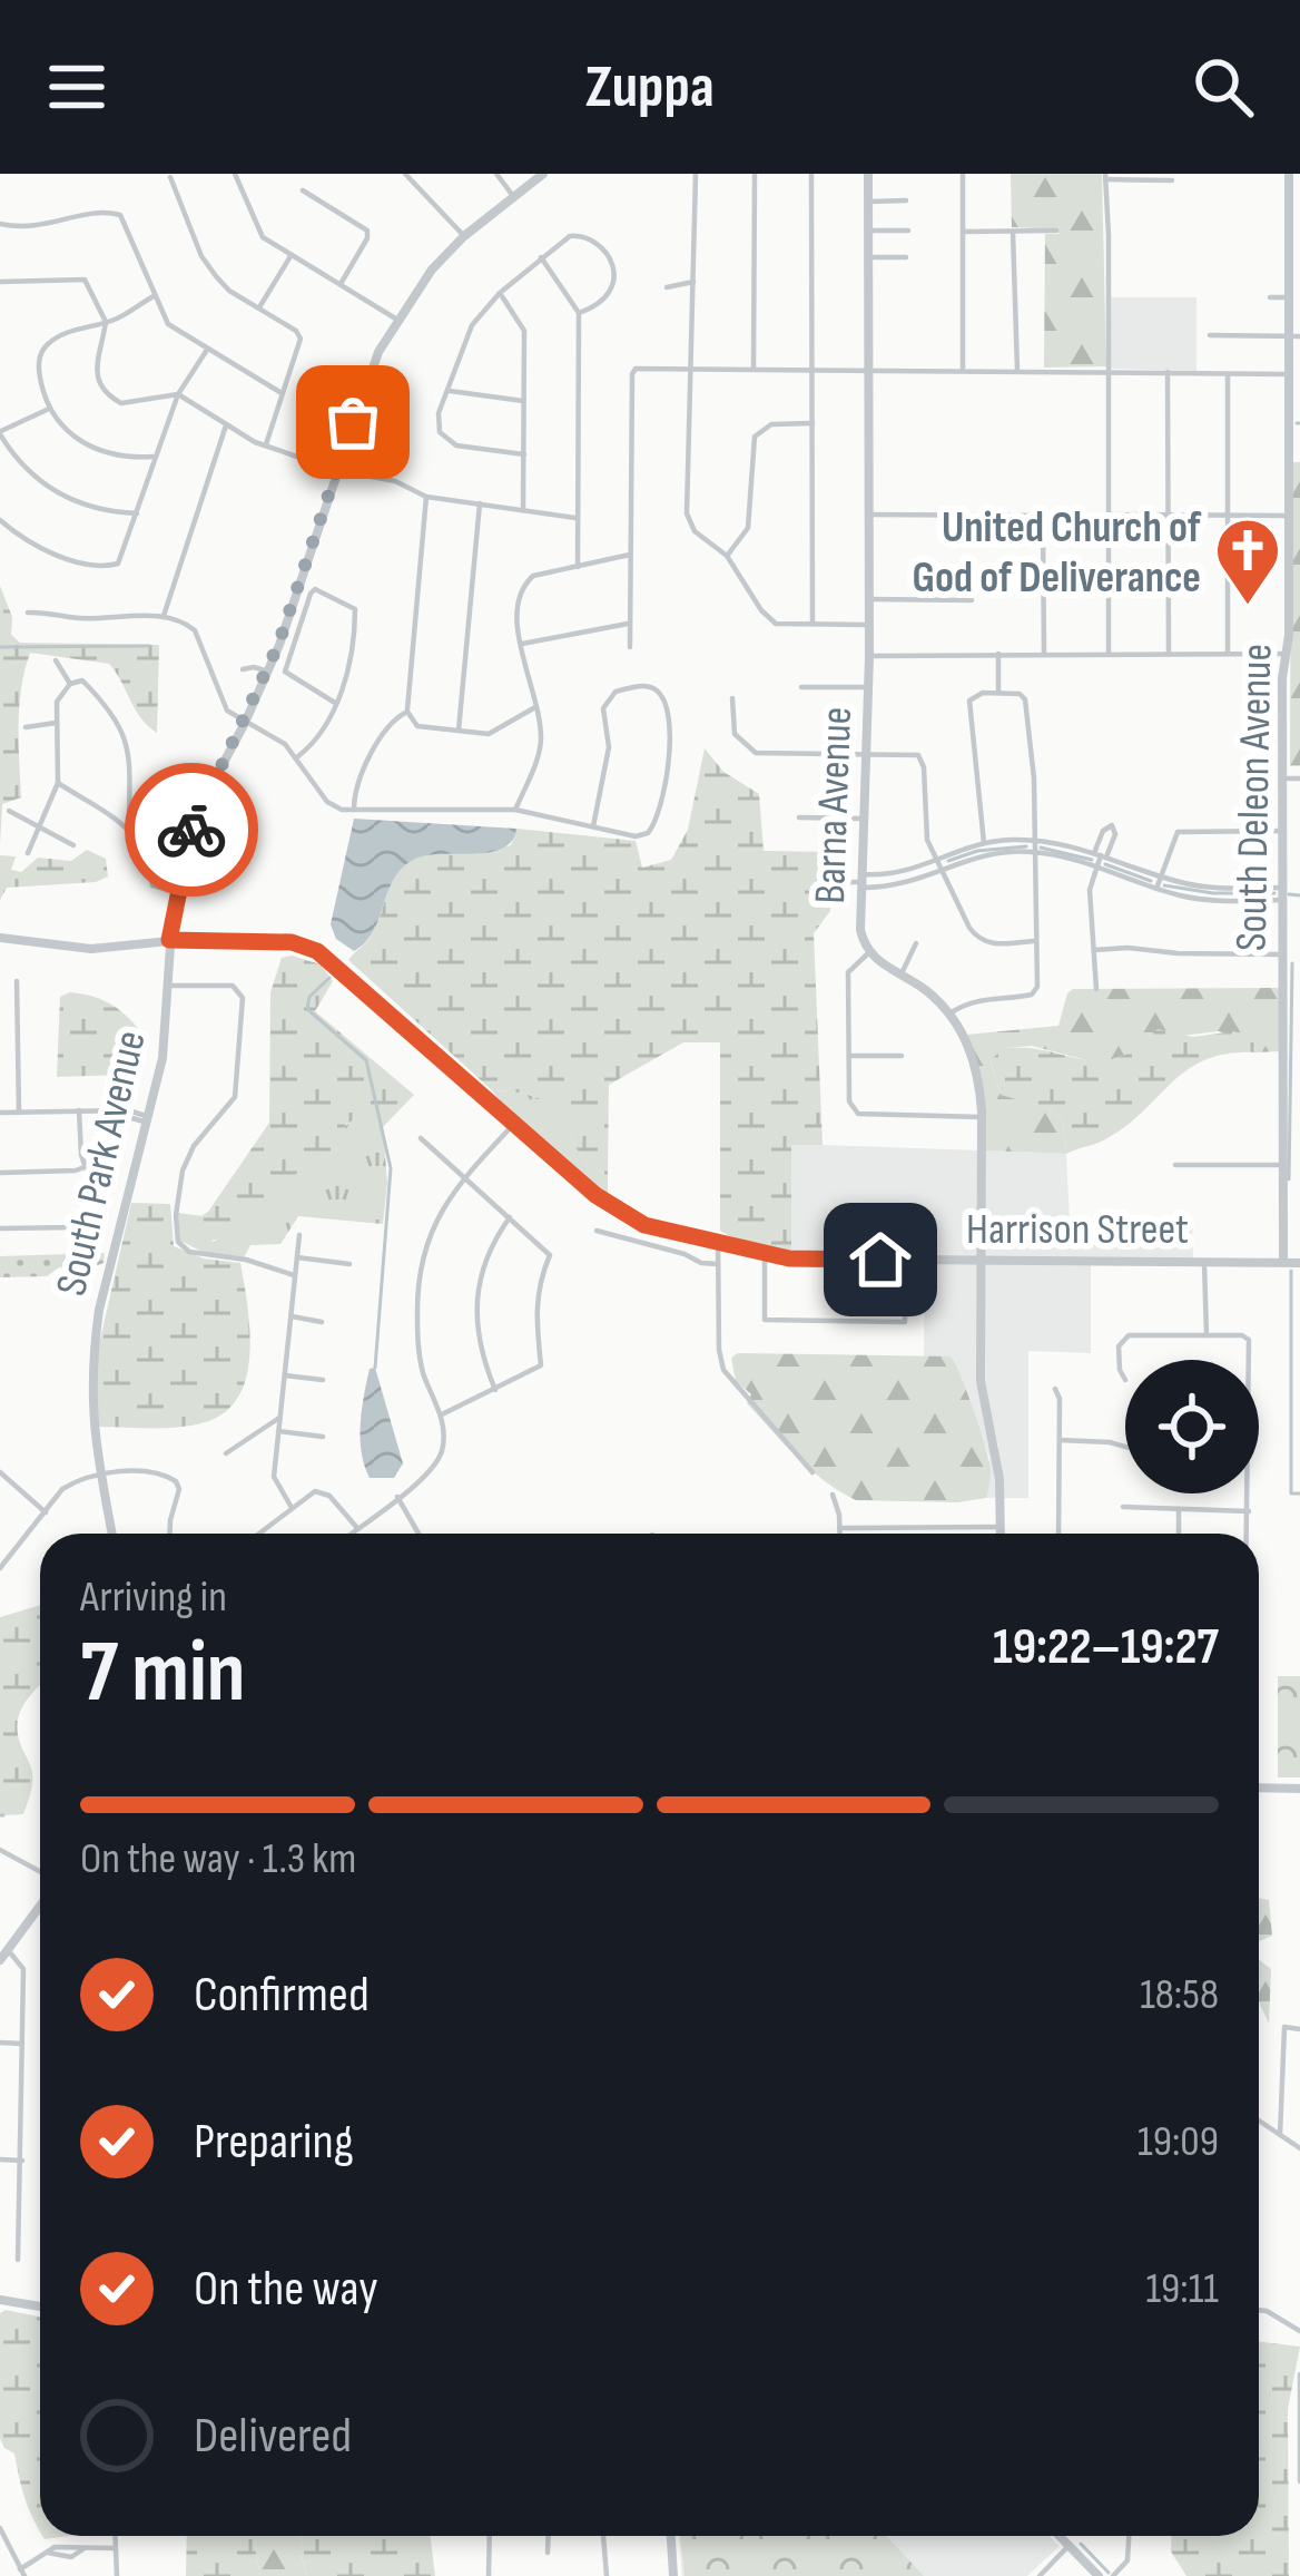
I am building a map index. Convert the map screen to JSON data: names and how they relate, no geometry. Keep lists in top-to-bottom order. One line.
{"streets":{"street":["South Deleon Avenue","Barna Avenue","South Park Avenue","Harrison Street"]},"crossings":[["South Deleon Avenue","Harrison Street"],["Barna Avenue","Harrison Street"],["South Park Avenue","Harrison Street"]],"places":{"church":["United Church of God of Deliverance"]},"page":{"header":"Zuppa","heading":["7 min","Arriving in","19:22–19:27"],"bar":"On the way · 1.3 km","list":[["Confirmed","18:58"],["Preparing","19:09"],["On the way","19:11"],"Delivered"]}}
